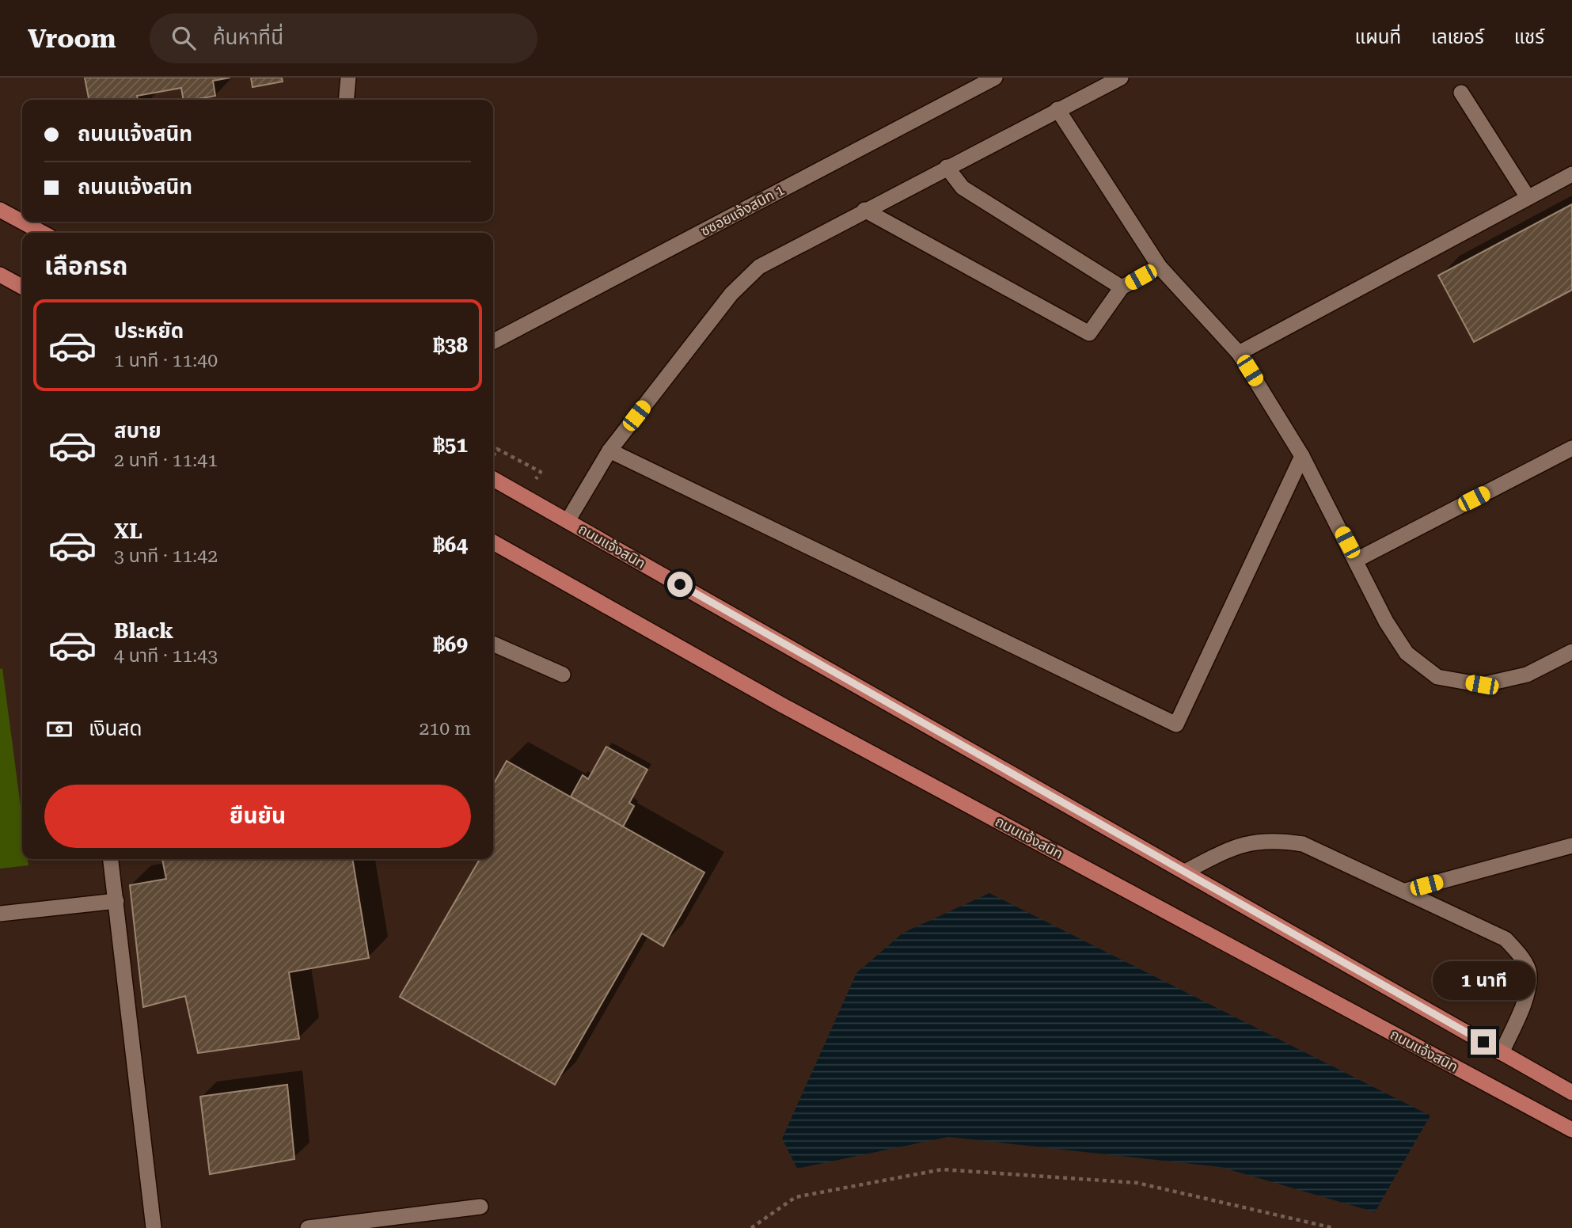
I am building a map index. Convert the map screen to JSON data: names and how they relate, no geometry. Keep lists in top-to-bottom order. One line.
{"streets":{"main road":["ถนนแจ้งสนิท"],"street":["ซซอยแจ้งสนิท 1"]},"page":{"header":"Vroom","search":"ค้นหาที่นี่","nav":["แผนที่","เลเยอร์","แชร์"],"banner":["ถนนแจ้งสนิท","ถนนแจ้งสนิท"],"heading":"เลือกรถ","list":[{"name":"ประหยัด","note":"1 นาที · 11:40","value":"฿38"},{"name":"สบาย","note":"2 นาที · 11:41","value":"฿51"},{"name":"XL","note":"3 นาที · 11:42","value":"฿64"},{"name":"Black","note":"4 นาที · 11:43","value":"฿69"}],"pay":["เงินสด","210 m"],"buttons":"ยืนยัน","bubble":"1 นาที"}}
